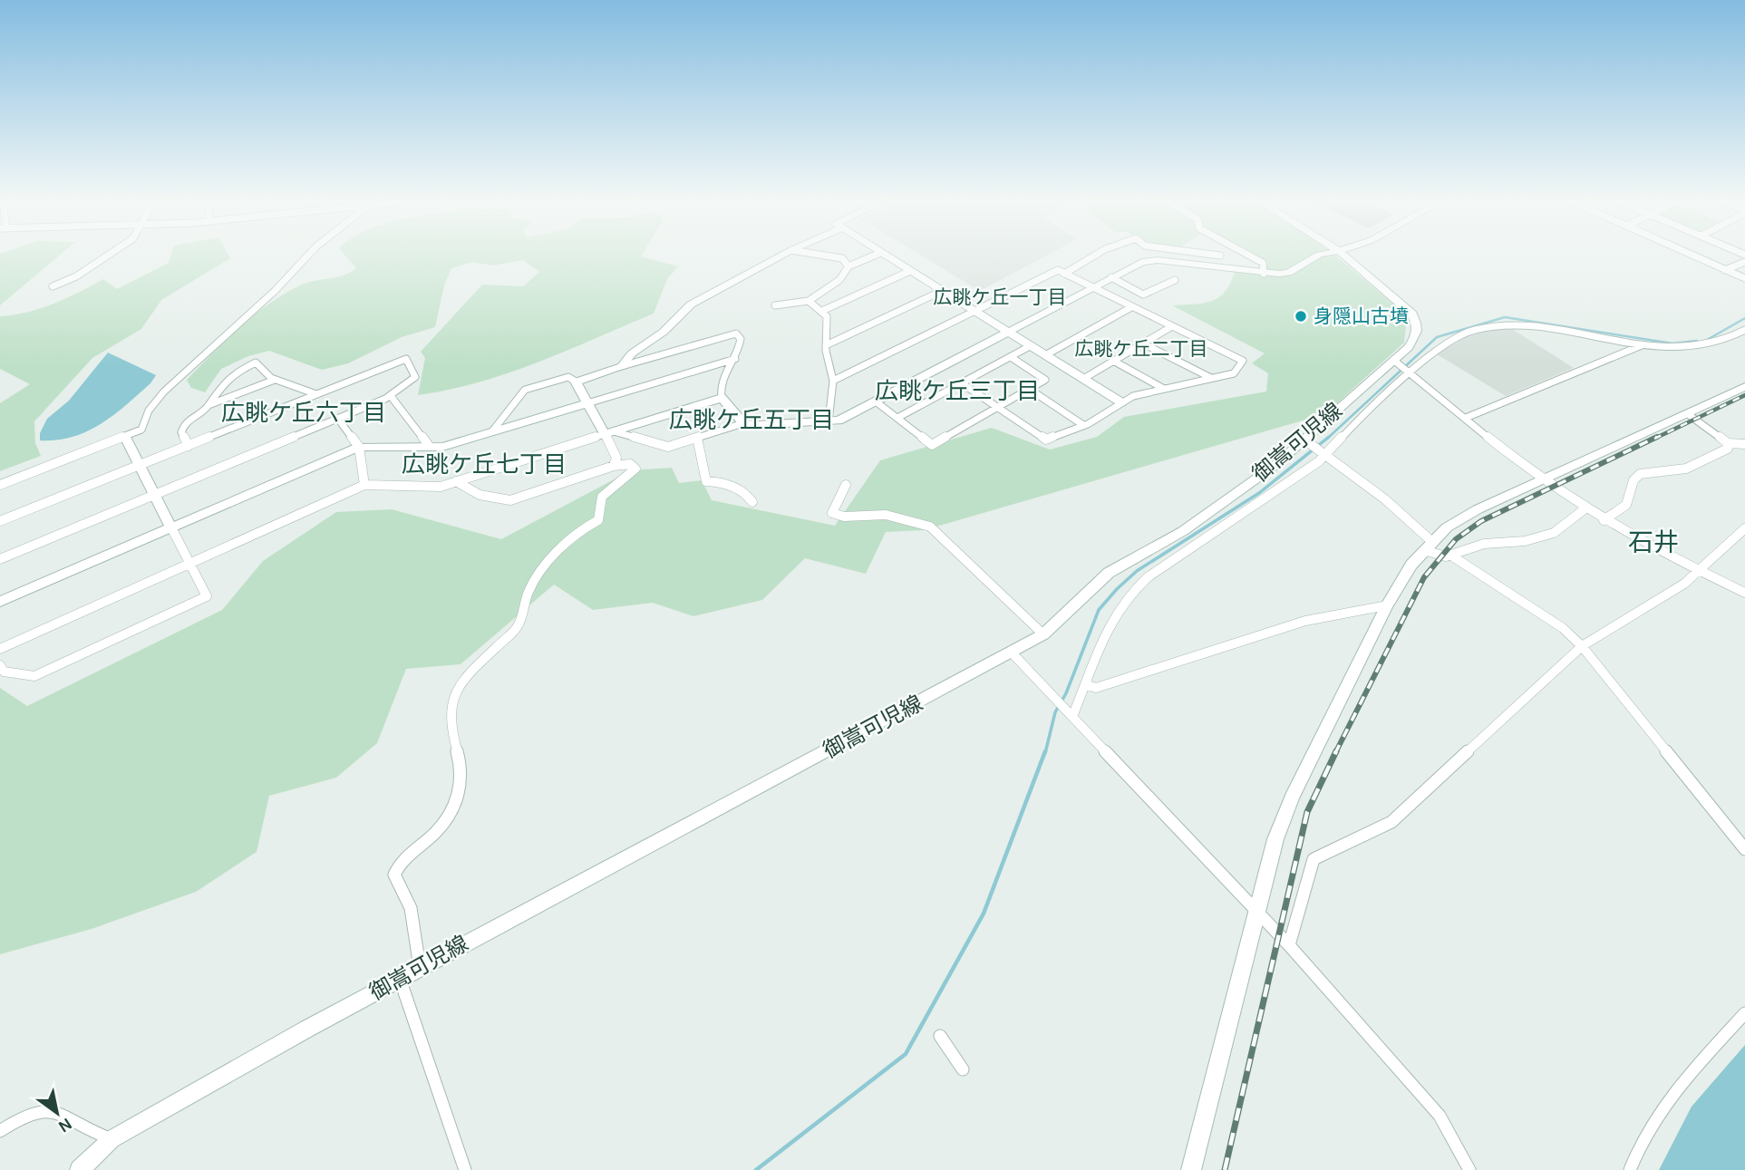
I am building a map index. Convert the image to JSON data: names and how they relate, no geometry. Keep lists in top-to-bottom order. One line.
{"streets":{"street":["御嵩可児線"]},"districts":["広眺ケ丘一丁目","広眺ケ丘二丁目","広眺ケ丘三丁目","広眺ケ丘六丁目","広眺ケ丘五丁目","広眺ケ丘七丁目","石井"],"places":["身隠山古墳"],"north":"bottom right"}
